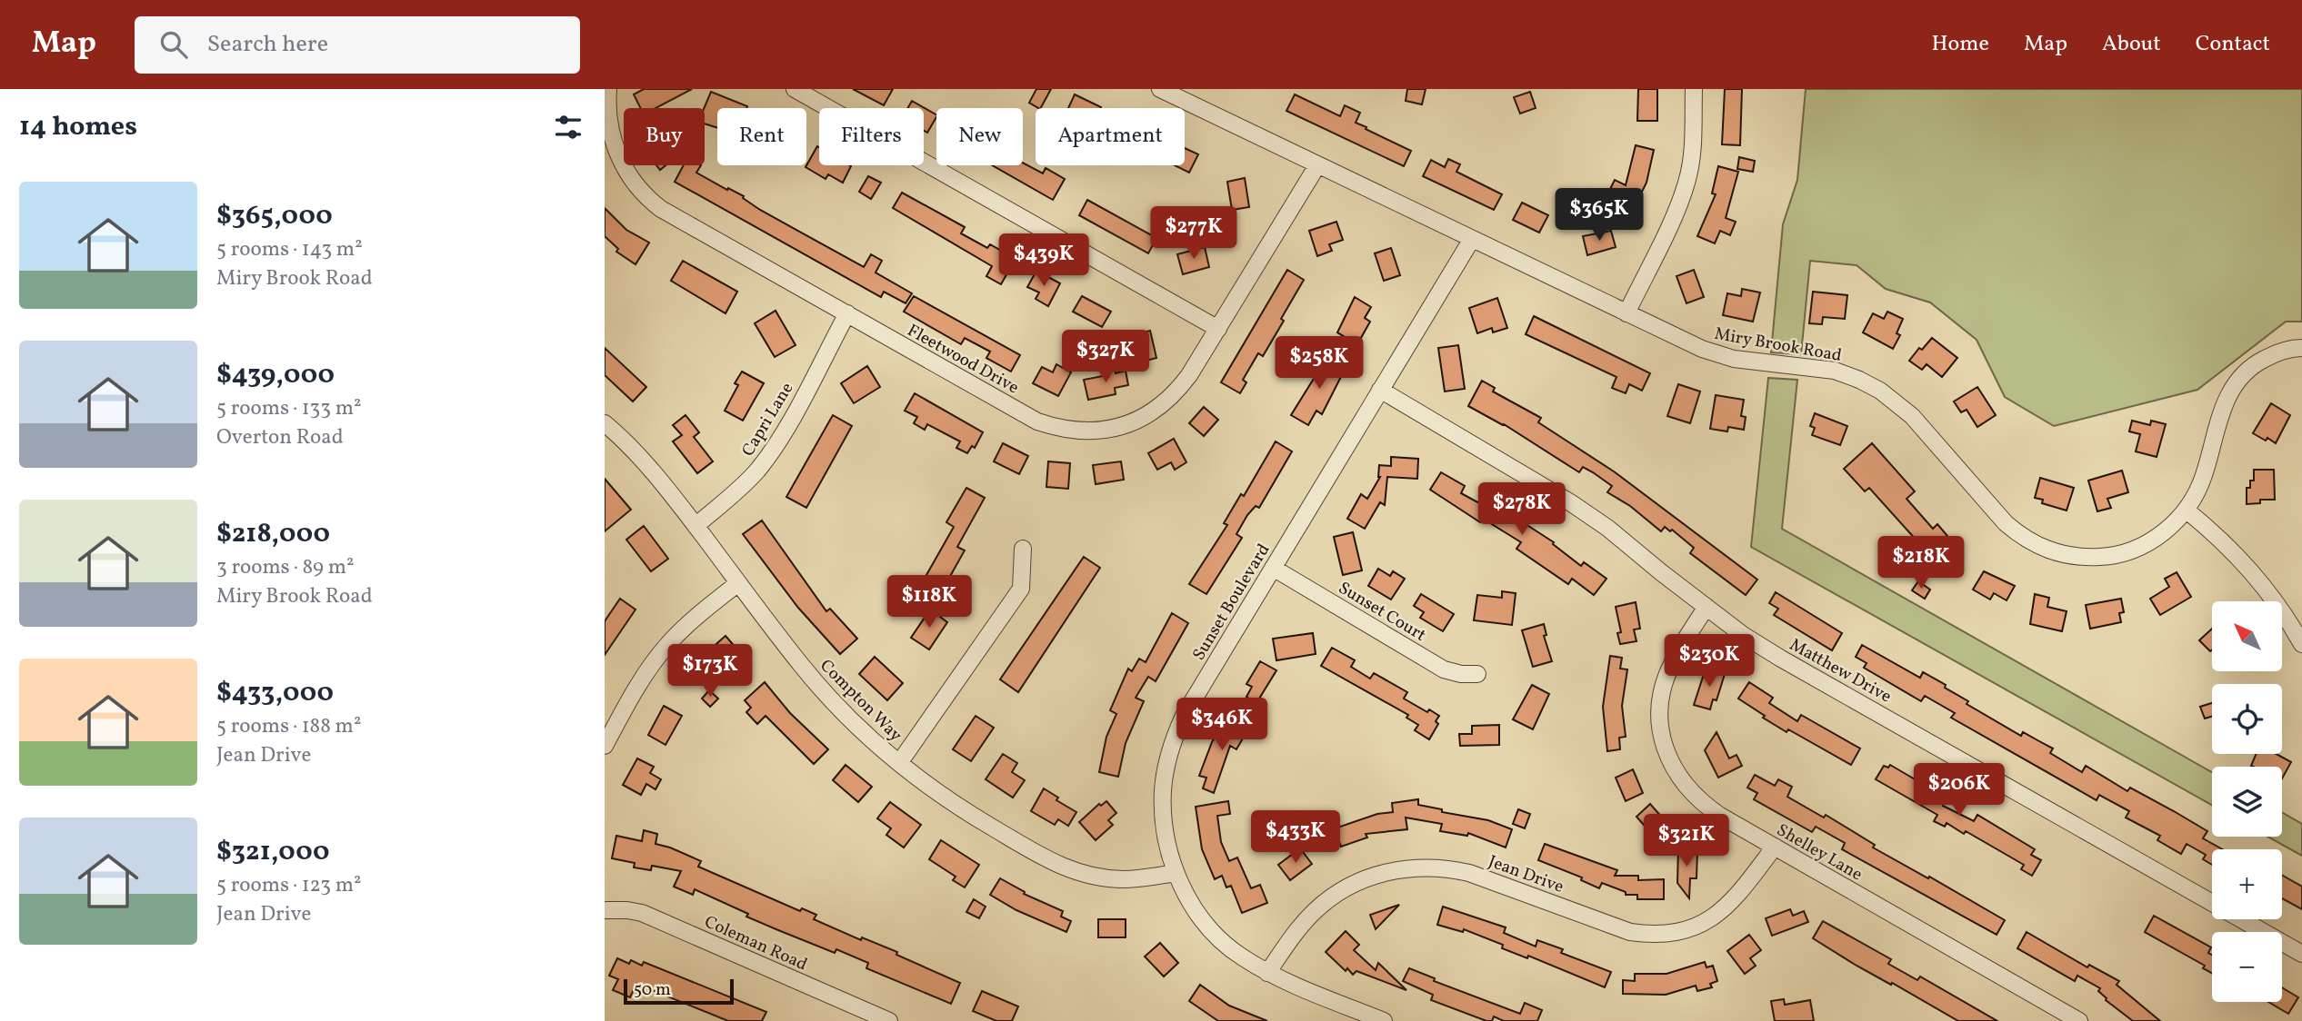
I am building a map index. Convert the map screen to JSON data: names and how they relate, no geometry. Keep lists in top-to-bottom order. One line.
{"streets":{"street":["Miry Brook Road","Fleetwood Drive","Capri Lane","Sunset Boulevard","Sunset Court","Matthew Drive","Compton Way","Shelley Lane","Jean Drive","Coleman Road"]},"crossings":[["Miry Brook Road","Fleetwood Drive"],["Miry Brook Road","Sunset Boulevard"],["Fleetwood Drive","Capri Lane"],["Capri Lane","Compton Way"],["Sunset Boulevard","Sunset Court"],["Sunset Boulevard","Matthew Drive"],["Sunset Boulevard","Compton Way"],["Sunset Boulevard","Jean Drive"],["Matthew Drive","Shelley Lane"],["Shelley Lane","Jean Drive"]],"scale_bar":"50 m","north":"top left","page":{"header":"Map","search":"Search here","nav":["Home","Map","About","Contact"],"heading":"14 homes","chip":["Buy","Rent","Filters","New","Apartment"],"list":[{"name":"$365,000","note":"5 rooms · 143 m² · Miry Brook Road"},{"name":"$439,000","note":"5 rooms · 133 m² · Overton Road"},{"name":"$218,000","note":"3 rooms · 89 m² · Miry Brook Road"},{"name":"$433,000","note":"5 rooms · 188 m² · Jean Drive"},{"name":"$321,000","note":"5 rooms · 123 m² · Jean Drive"}],"price":["$365K","$277K","$439K","$327K","$258K","$278K","$218K","$118K","$230K","$173K","$346K","$206K","$433K","$321K"],"map_buttons":["+","−"],"scale":"50 m"}}
